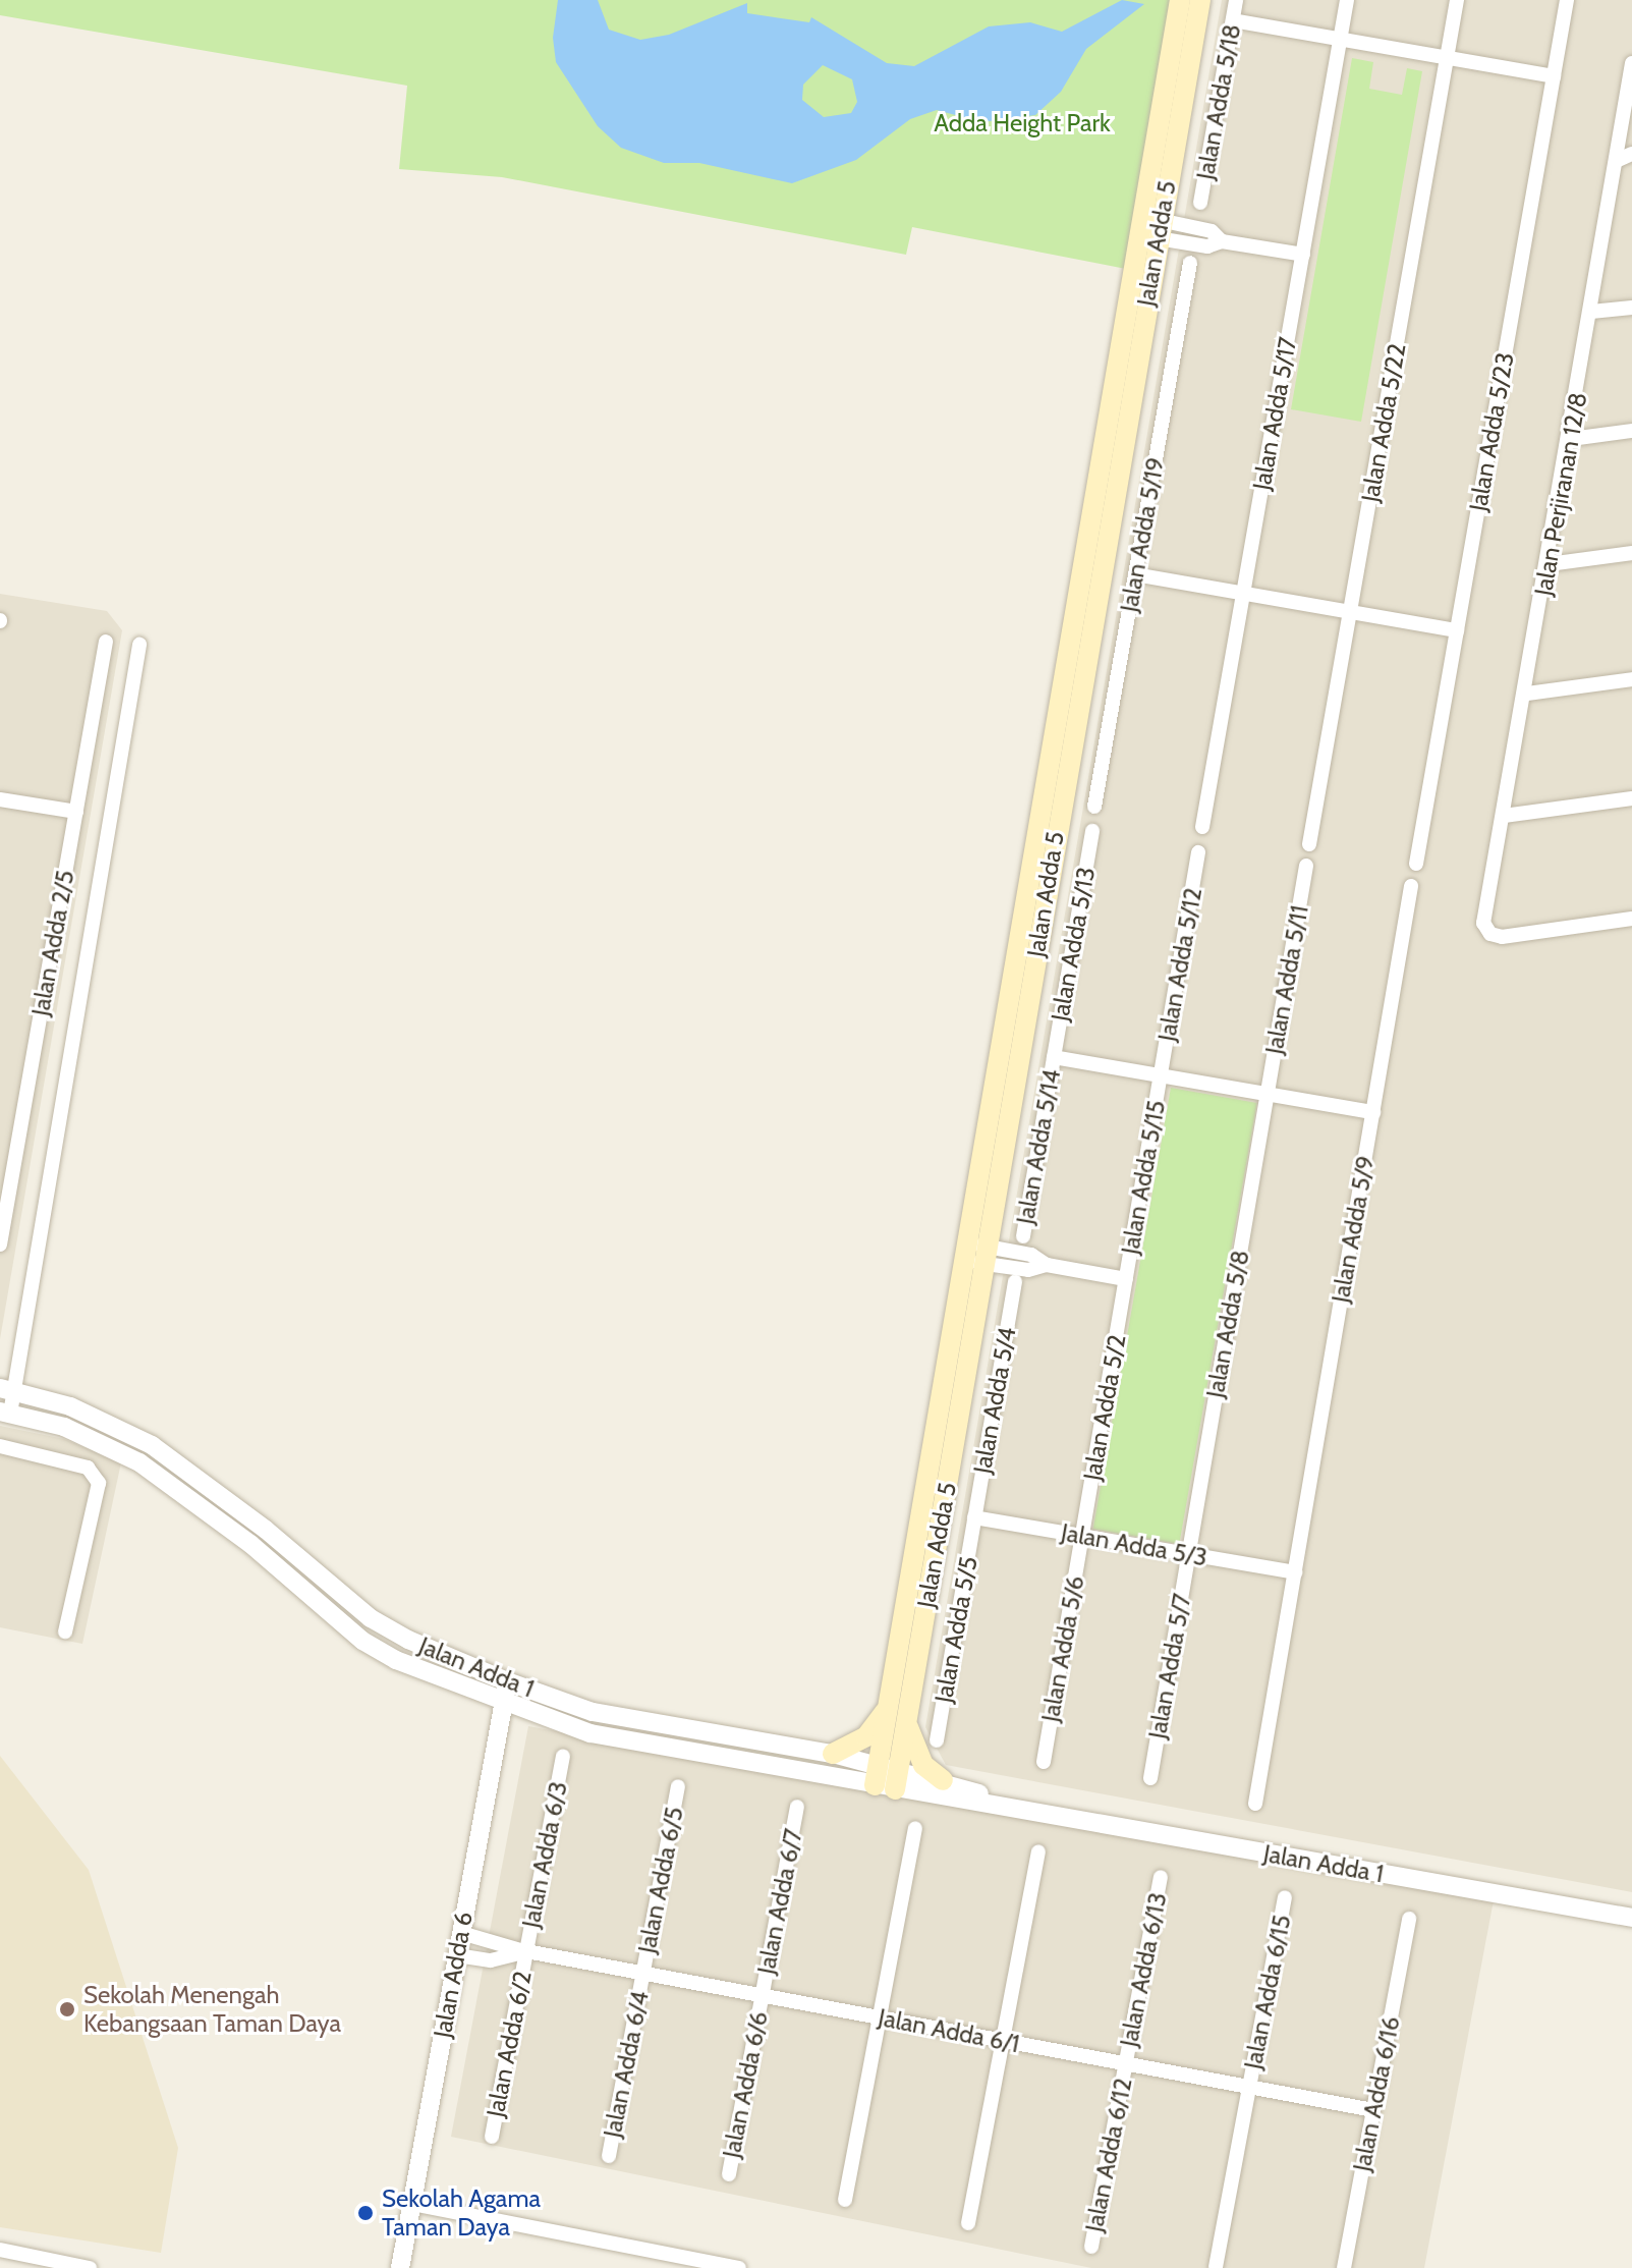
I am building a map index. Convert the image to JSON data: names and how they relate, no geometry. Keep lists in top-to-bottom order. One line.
{"streets":{"main road":["Jalan Adda 5"],"street":["Jalan Adda 5/18","Jalan Adda 5/17","Jalan Adda 5/22","Jalan Adda 5/23","Jalan Perjiranan 12/8","Jalan Adda 5/19","Jalan Adda 2/5","Jalan Adda 5/13","Jalan Adda 5/12","Jalan Adda 5/11","Jalan Adda 5/14","Jalan Adda 5/15","Jalan Adda 5/9","Jalan Adda 5/8","Jalan Adda 5/4","Jalan Adda 5/2","Jalan Adda 5/3","Jalan Adda 5/5","Jalan Adda 5/6","Jalan Adda 5/7","Jalan Adda 1","Jalan Adda 6/3","Jalan Adda 6/5","Jalan Adda 6/7","Jalan Adda 6/13","Jalan Adda 6","Jalan Adda 6/15","Jalan Adda 6/1","Jalan Adda 6/2","Jalan Adda 6/4","Jalan Adda 6/6","Jalan Adda 6/16","Jalan Adda 6/12"]},"crossings":[["Jalan Adda 5","Jalan Adda 1"],["Jalan Adda 5/13","Jalan Adda 5/14"],["Jalan Adda 5/12","Jalan Adda 5/15"],["Jalan Adda 5/11","Jalan Adda 5/8"],["Jalan Adda 5/15","Jalan Adda 5/2"],["Jalan Adda 5/9","Jalan Adda 5/3"],["Jalan Adda 5/8","Jalan Adda 5/3"],["Jalan Adda 5/8","Jalan Adda 5/7"],["Jalan Adda 5/4","Jalan Adda 5/3"],["Jalan Adda 5/4","Jalan Adda 5/5"],["Jalan Adda 5/2","Jalan Adda 5/3"],["Jalan Adda 5/2","Jalan Adda 5/6"],["Jalan Adda 5/3","Jalan Adda 5/5"],["Jalan Adda 5/3","Jalan Adda 5/6"],["Jalan Adda 5/3","Jalan Adda 5/7"],["Jalan Adda 1","Jalan Adda 6"],["Jalan Adda 6/3","Jalan Adda 6/1"],["Jalan Adda 6/3","Jalan Adda 6/2"],["Jalan Adda 6/5","Jalan Adda 6/1"],["Jalan Adda 6/5","Jalan Adda 6/4"],["Jalan Adda 6/7","Jalan Adda 6/1"],["Jalan Adda 6/7","Jalan Adda 6/6"],["Jalan Adda 6/13","Jalan Adda 6/1"],["Jalan Adda 6/13","Jalan Adda 6/12"],["Jalan Adda 6","Jalan Adda 6/1"],["Jalan Adda 6/15","Jalan Adda 6/1"],["Jalan Adda 6/1","Jalan Adda 6/2"],["Jalan Adda 6/1","Jalan Adda 6/4"],["Jalan Adda 6/1","Jalan Adda 6/6"],["Jalan Adda 6/1","Jalan Adda 6/16"],["Jalan Adda 6/1","Jalan Adda 6/12"]],"parks":["Adda Height Park"],"places":["Sekolah Menengah Kebangsaan Taman Daya","Sekolah Agama Taman Daya"]}
